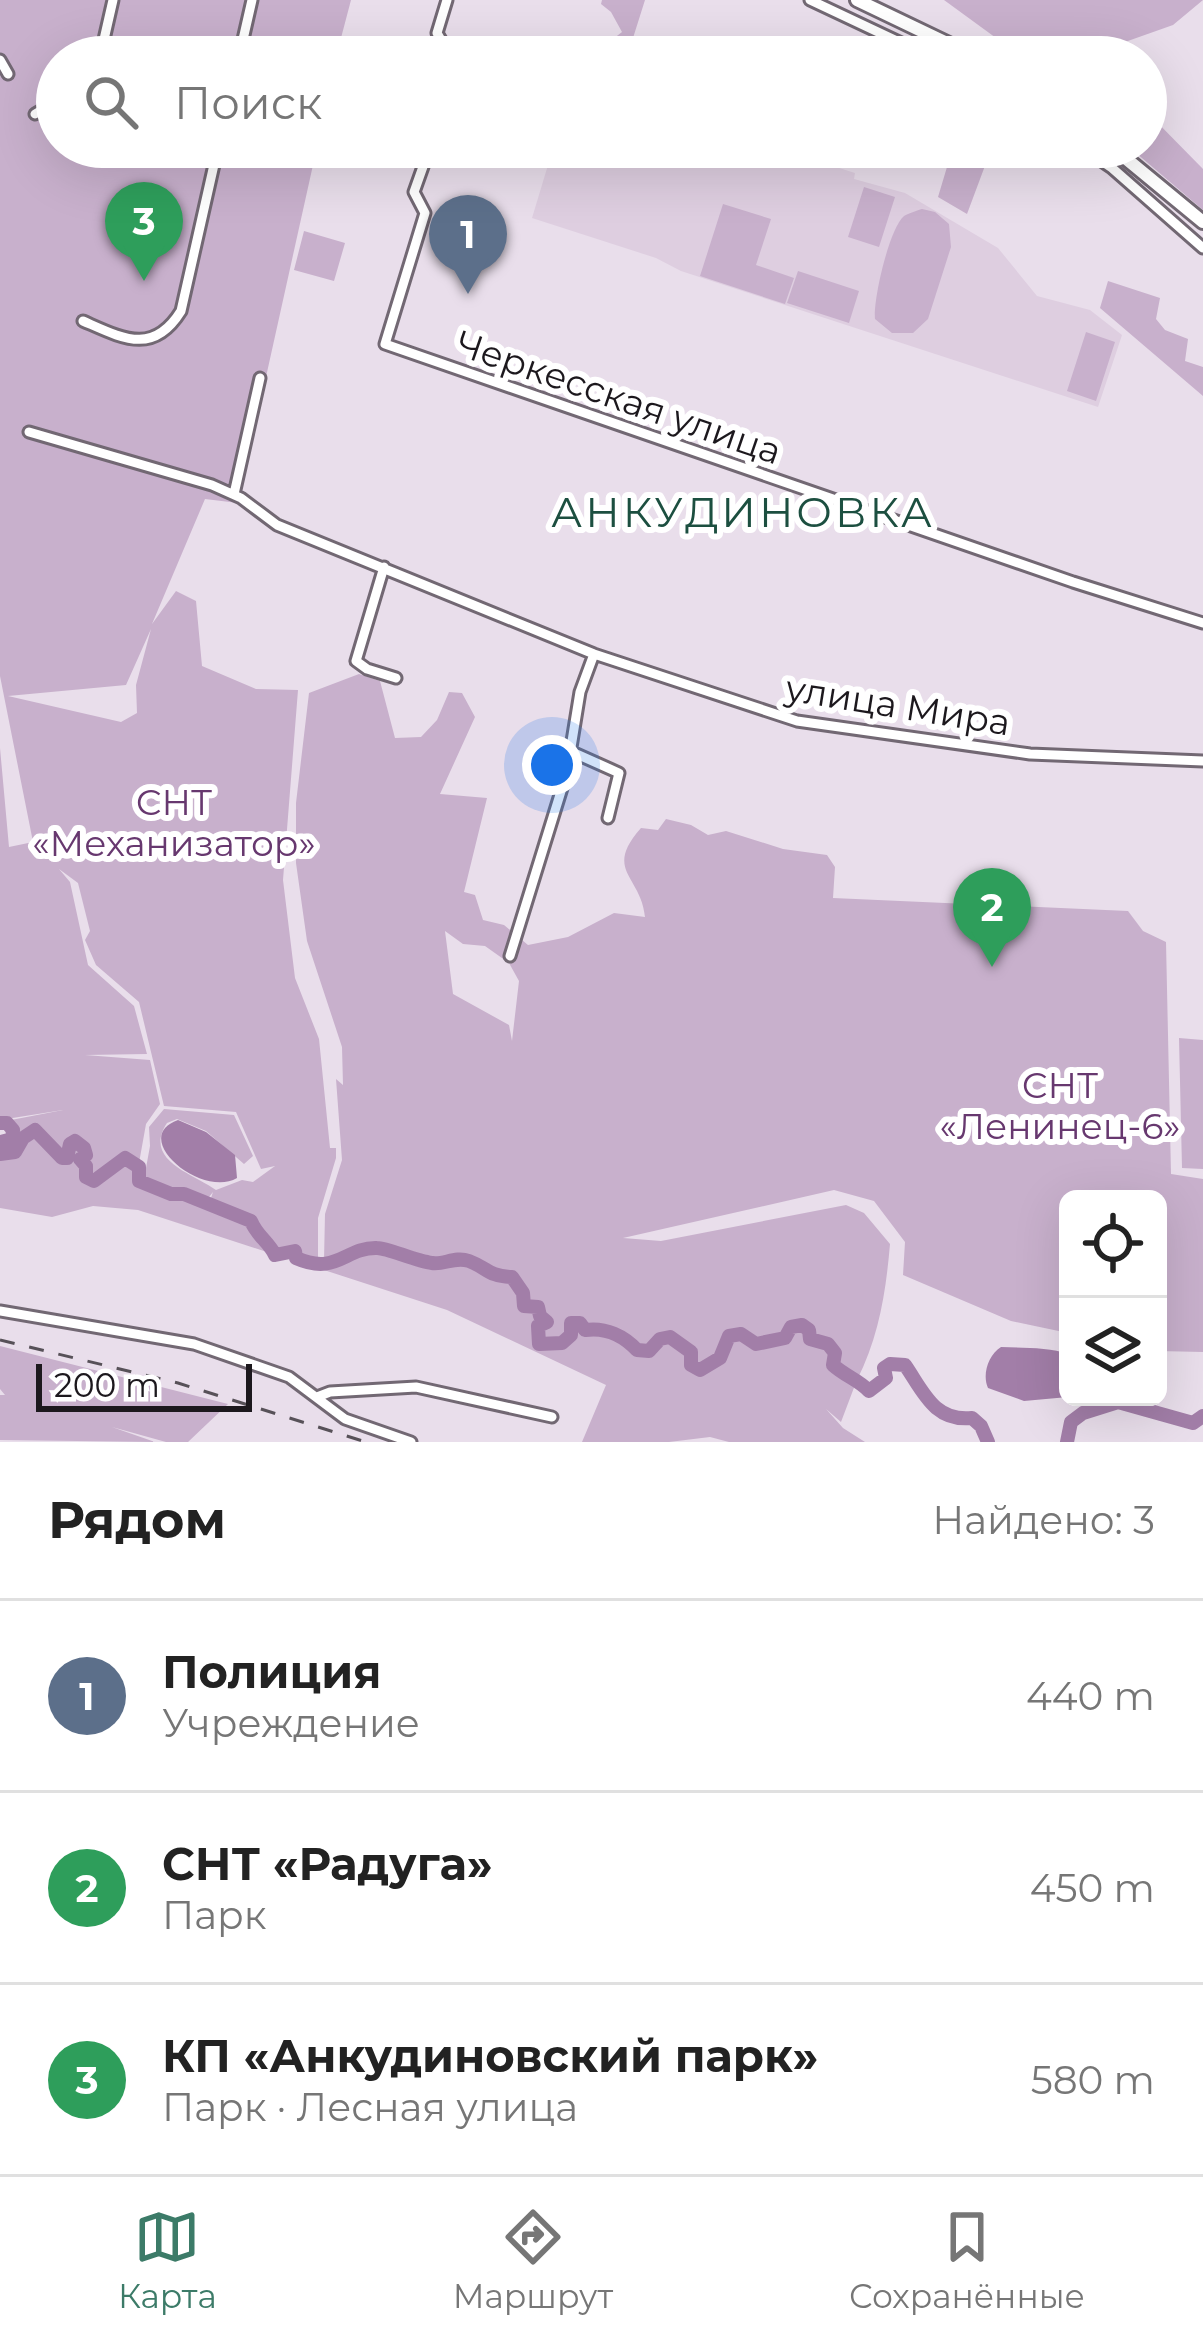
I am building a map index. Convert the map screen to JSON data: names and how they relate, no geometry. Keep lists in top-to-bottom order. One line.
{"streets":{"street":["Черкесская улица","улица Мира"]},"districts":["АНКУДИНОВКА"],"parks":["СНТ «Механизатор»","СНТ «Ленинец-6»"],"scale_bar":"200 m","page":{"search":"Поиск","pins":["3","1","2"],"scale":"200 m","heading":["Рядом","Найдено: 3"],"list":[{"mark":"1","name":"Полиция","note":"Учреждение","value":"440 m"},{"mark":"2","name":"СНТ «Радуга»","note":"Парк","value":"450 m"},{"mark":"3","name":"КП «Анкудиновский парк»","note":"Парк · Лесная улица","value":"580 m"}],"nav":["Карта","Маршрут","Сохранённые"]}}
